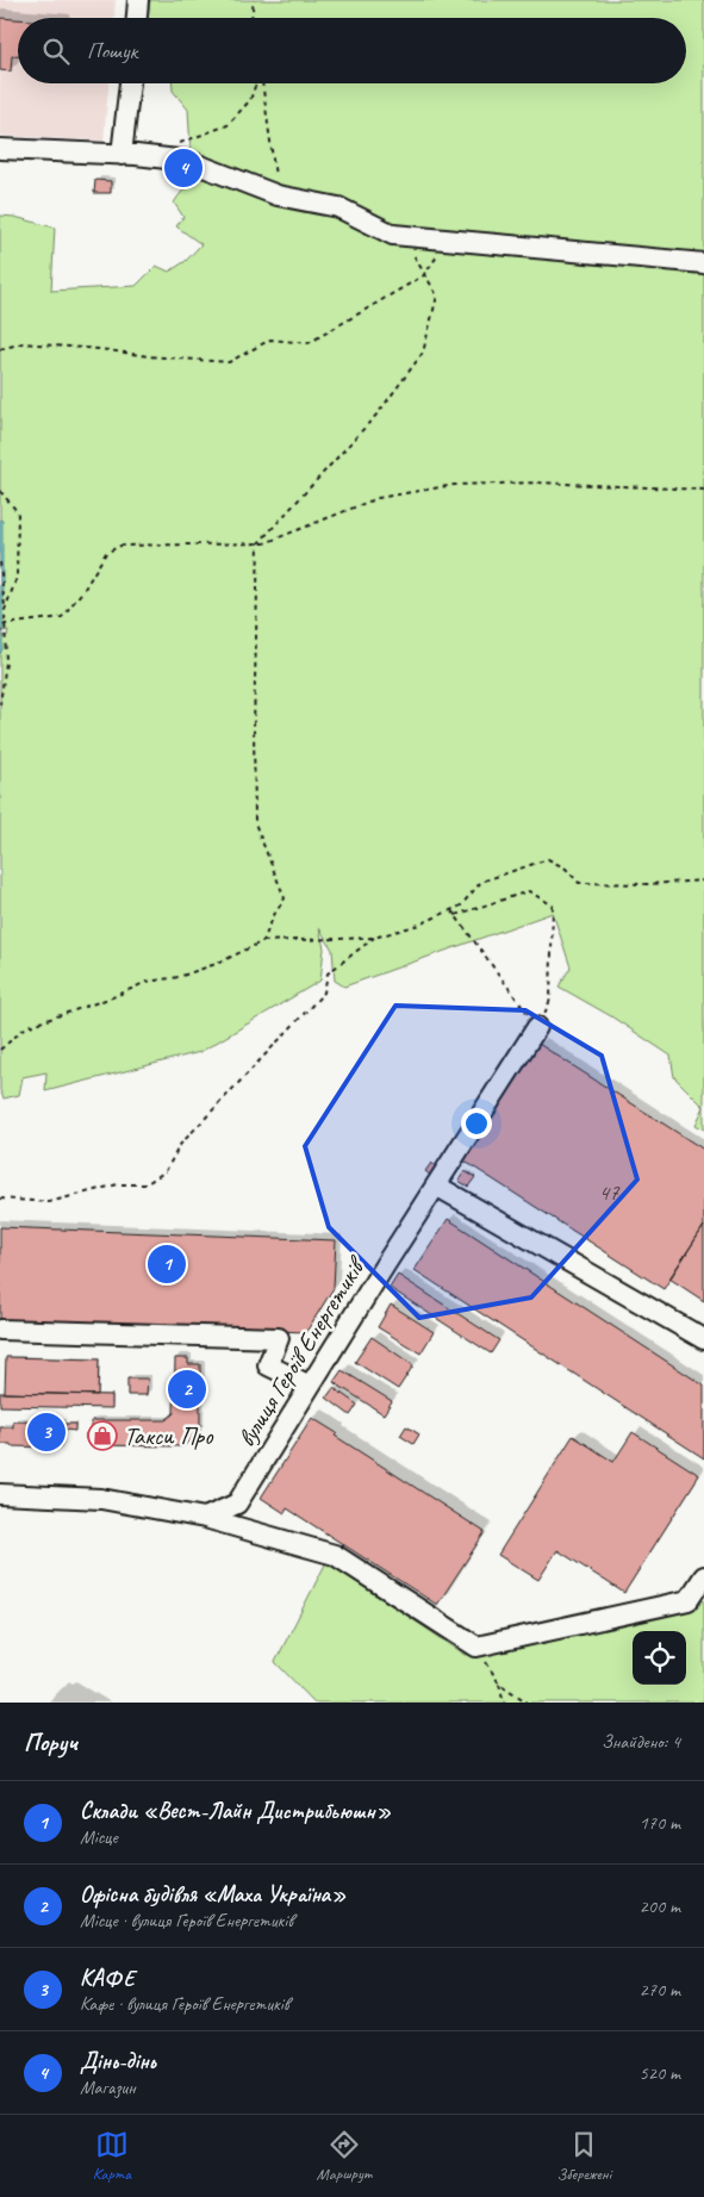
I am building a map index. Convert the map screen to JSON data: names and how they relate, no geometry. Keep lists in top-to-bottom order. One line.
{"streets":{"street":["вулиця Героїв Енергетиків"]},"places":{"shop":["Такси Про"]},"house_numbers":["47"],"page":{"search":"Пошук","pins":["4","1","2","3"],"heading":["Поруч","Знайдено: 4"],"list":[{"mark":"1","name":"Склади «Вест-Лайн Дистрибьюшн»","note":"Місце","value":"170 m"},{"mark":"2","name":"Офісна будівля «Маха Україна»","note":"Місце · вулиця Героїв Енергетиків","value":"200 m"},{"mark":"3","name":"КАФЕ","note":"Кафе · вулиця Героїв Енергетиків","value":"270 m"},{"mark":"4","name":"Дінь-дінь","note":"Магазин","value":"520 m"}],"nav":["Карта","Маршрут","Збережені"]}}
